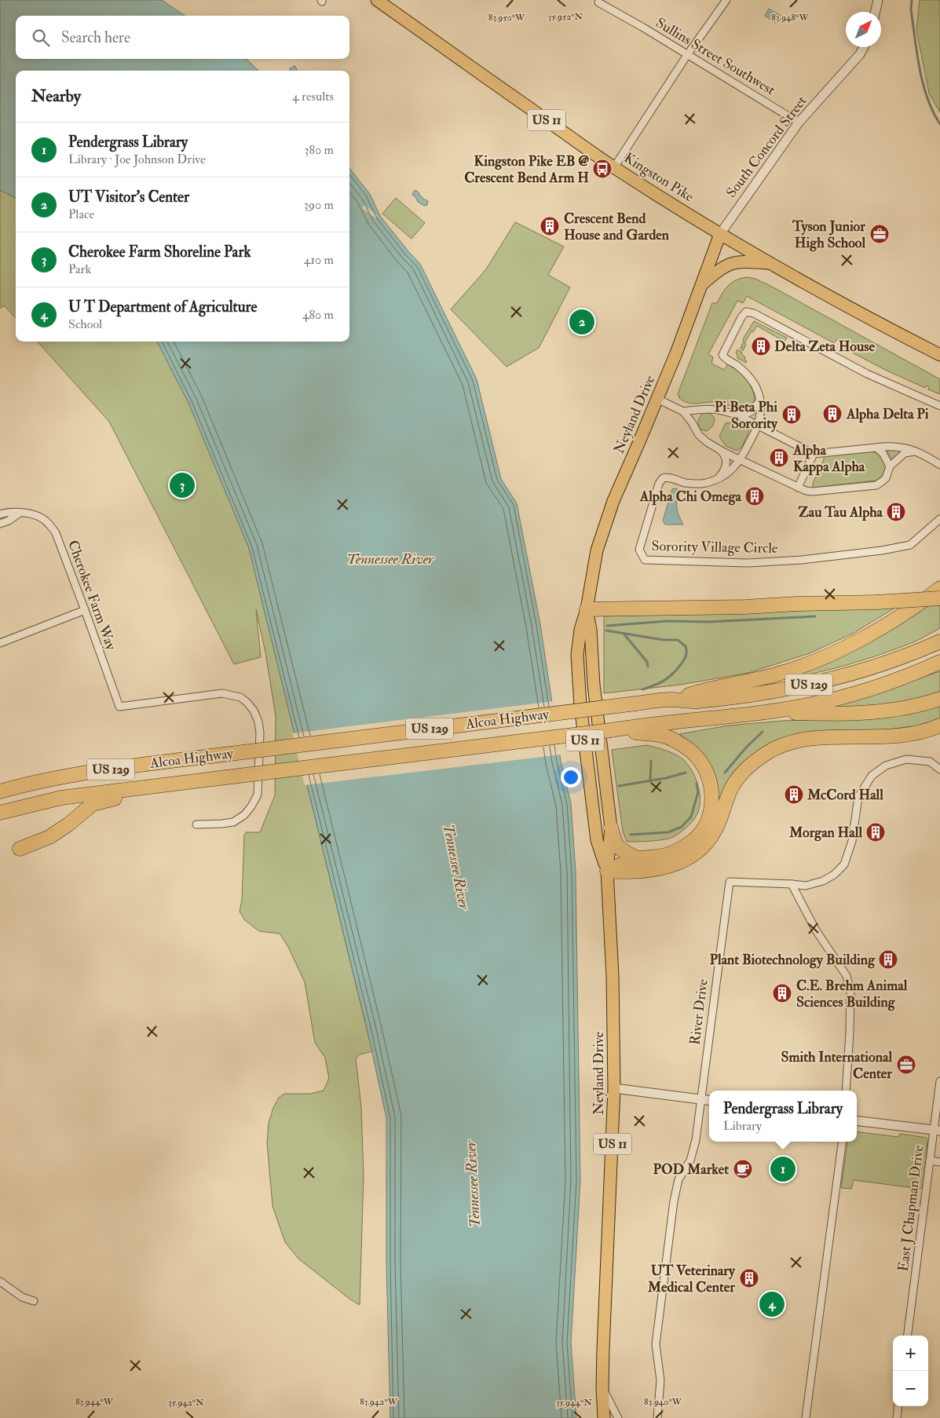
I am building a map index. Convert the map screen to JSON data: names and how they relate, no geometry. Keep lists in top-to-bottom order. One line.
{"streets":{"highway":["US 129","Alcoa Highway"],"main road":["US 11","Kingston Pike","Neyland Drive"],"street":["Sullins Street Southwest","South Concord Street","Sorority Village Circle","Cherokee Farm Way","River Drive","East J Chapman Drive"]},"crossings":[["Sullins Street Southwest","South Concord Street"],["South Concord Street","Kingston Pike"],["South Concord Street","Neyland Drive"],["Kingston Pike","Neyland Drive"]],"water":["Tennessee River"],"places":{"bus stop":["Kingston Pike EB @ Crescent Bend Arm H"],"building":["Crescent Bend House and Garden","Delta Zeta House","Alpha Delta Pi","Pi Beta Phi Sorority","Alpha Kappa Alpha","Alpha Chi Omega","Zau Tau Alpha","McCord Hall","Morgan Hall","Plant Biotechnology Building","C.E. Brehm Animal Sciences Building","UT Veterinary Medical Center"],"office":["Tyson Junior High School","Smith International Center"],"cafe":["POD Market"]},"north":"top right","page":{"search":"Search here","heading":["Nearby","4 results"],"list":[{"mark":"1","name":"Pendergrass Library","note":"Library · Joe Johnson Drive","value":"380 m"},{"mark":"2","name":"UT Visitor's Center","note":"Place","value":"390 m"},{"mark":"3","name":"Cherokee Farm Shoreline Park","note":"Park","value":"410 m"},{"mark":"4","name":"U T Department of Agriculture","note":"School","value":"480 m"}],"pins":["2","3","1","4"],"popup":["Pendergrass Library","Library"],"map_buttons":["+","−"]},"coordinates":["35.952°N","83.950°W","83.948°W","83.944°W","83.942°W","83.940°W","35.942°N","35.944°N"]}
